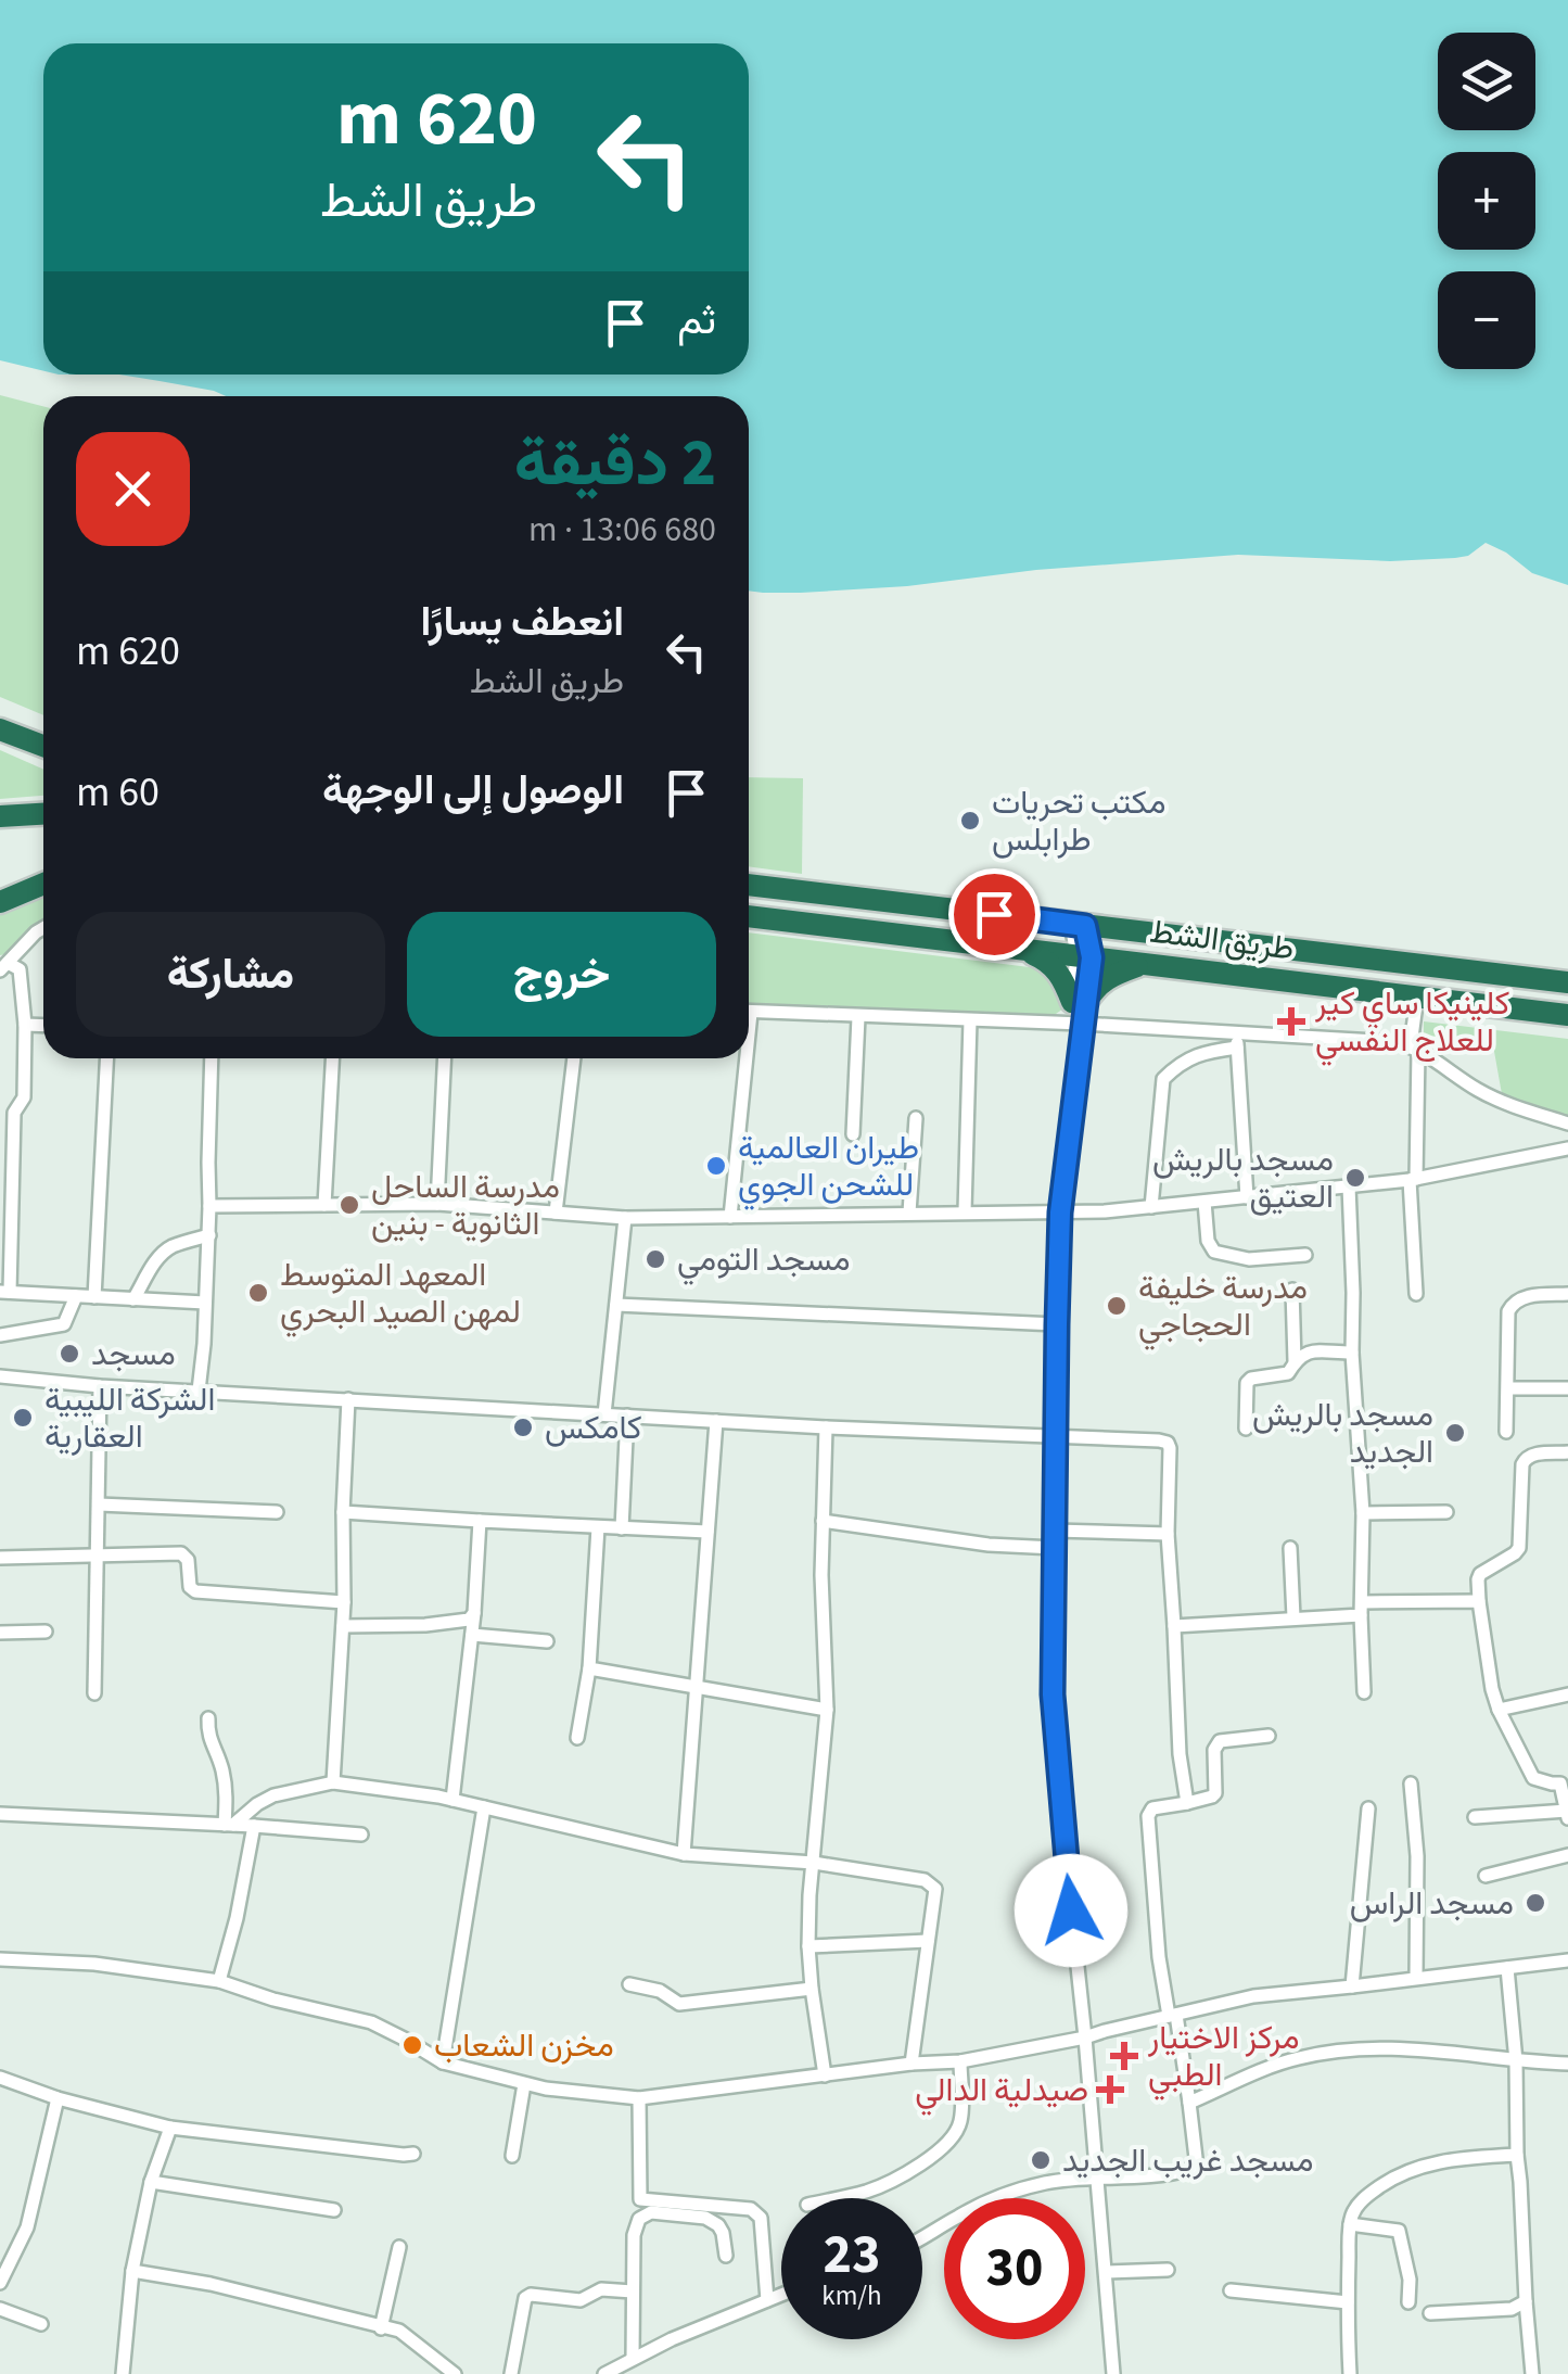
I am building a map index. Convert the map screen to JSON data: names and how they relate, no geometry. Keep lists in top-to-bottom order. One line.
{"streets":{"highway":["طريق الشط"]},"places":{"other":["مكتب تحريات طرابلس","طيران العالمية للشحن الجوي","مسجد بالريش العتيق","مدرسة الساحل الثانوية - بنين","مسجد التومي","المعهد المتوسط لمهن الصيد البحري","مدرسة خليفة الحجاجي","مسجد","الشركة الليبية العقارية","كامكس","مسجد بالريش الجديد","مسجد الراس","مخزن الشعاب","مسجد غريب الجديد"],"health":["كلينيكا ساي كير للعلاج النفسي","مركز الاختيار الطبي","صيدلية الدالي"]},"page":{"map_buttons":["+","−"],"turn":["620 m","طريق الشط"],"then":"ثم","heading":["2 دقيقة","680 m · 13:06"],"list":[{"name":"انعطف يسارًا","note":"طريق الشط","value":"620 m"},{"name":"الوصول إلى الوجهة","value":"60 m"}],"buttons":["خروج","مشاركة"],"speed":"23 km/h","limit":"30"}}
